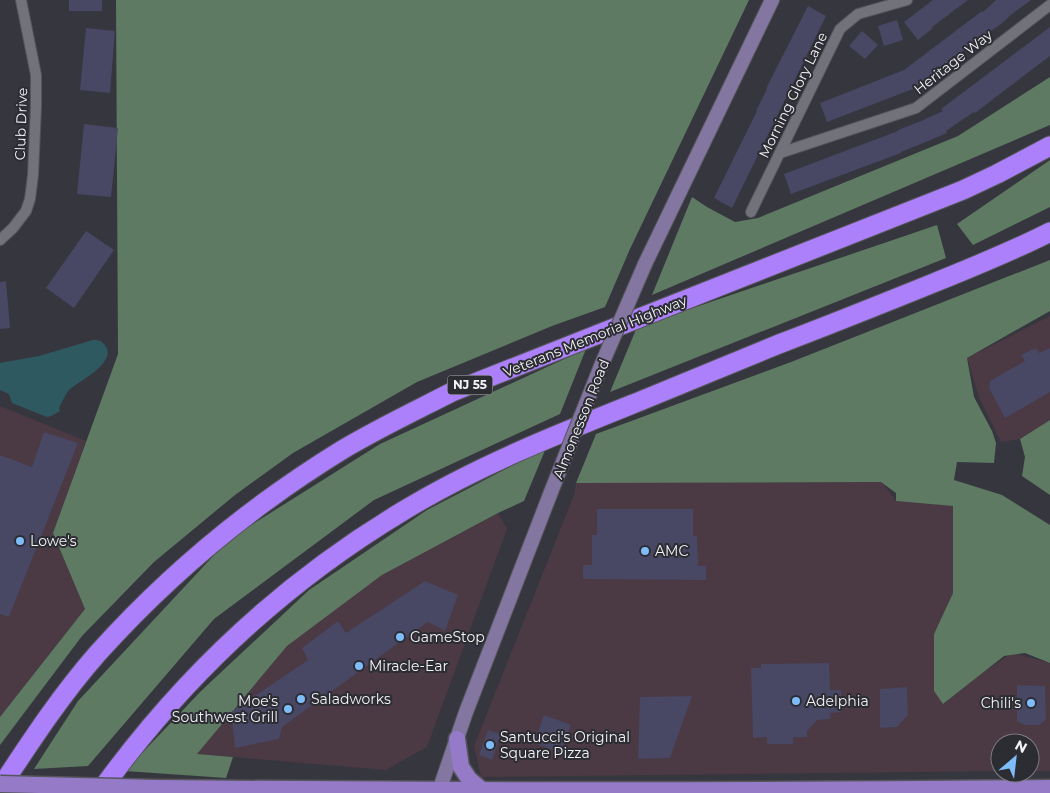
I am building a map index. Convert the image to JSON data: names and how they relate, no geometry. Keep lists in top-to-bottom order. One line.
{"streets":{"highway":["Veterans Memorial Highway","NJ 55"],"main road":["Almonesson Road"],"street":["Heritage Way","Morning Glory Lane","Club Drive"]},"crossings":[["Heritage Way","Morning Glory Lane"]],"places":["Lowe's","AMC","GameStop","Miracle-Ear","Saladworks","Adelphia","Chili's","Moe's Southwest Grill","Santucci's Original Square Pizza"],"north":"top right"}
